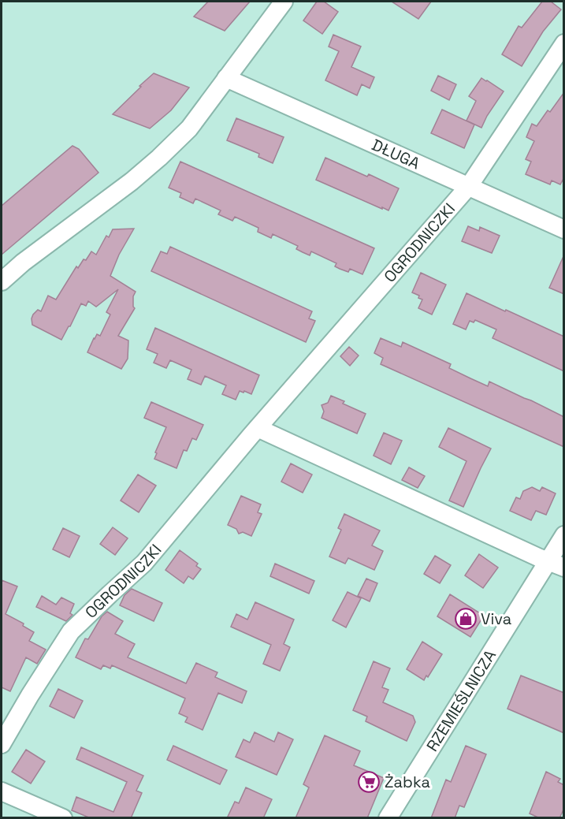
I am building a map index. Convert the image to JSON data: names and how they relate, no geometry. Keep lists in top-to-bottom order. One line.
{"streets":{"street":["DŁUGA","OGRODNICZKI","RZEMIEŚLNICZA"]},"crossings":[["DŁUGA","OGRODNICZKI"]],"places":{"shop":["Viva"],"supermarket":["Żabka"]}}
